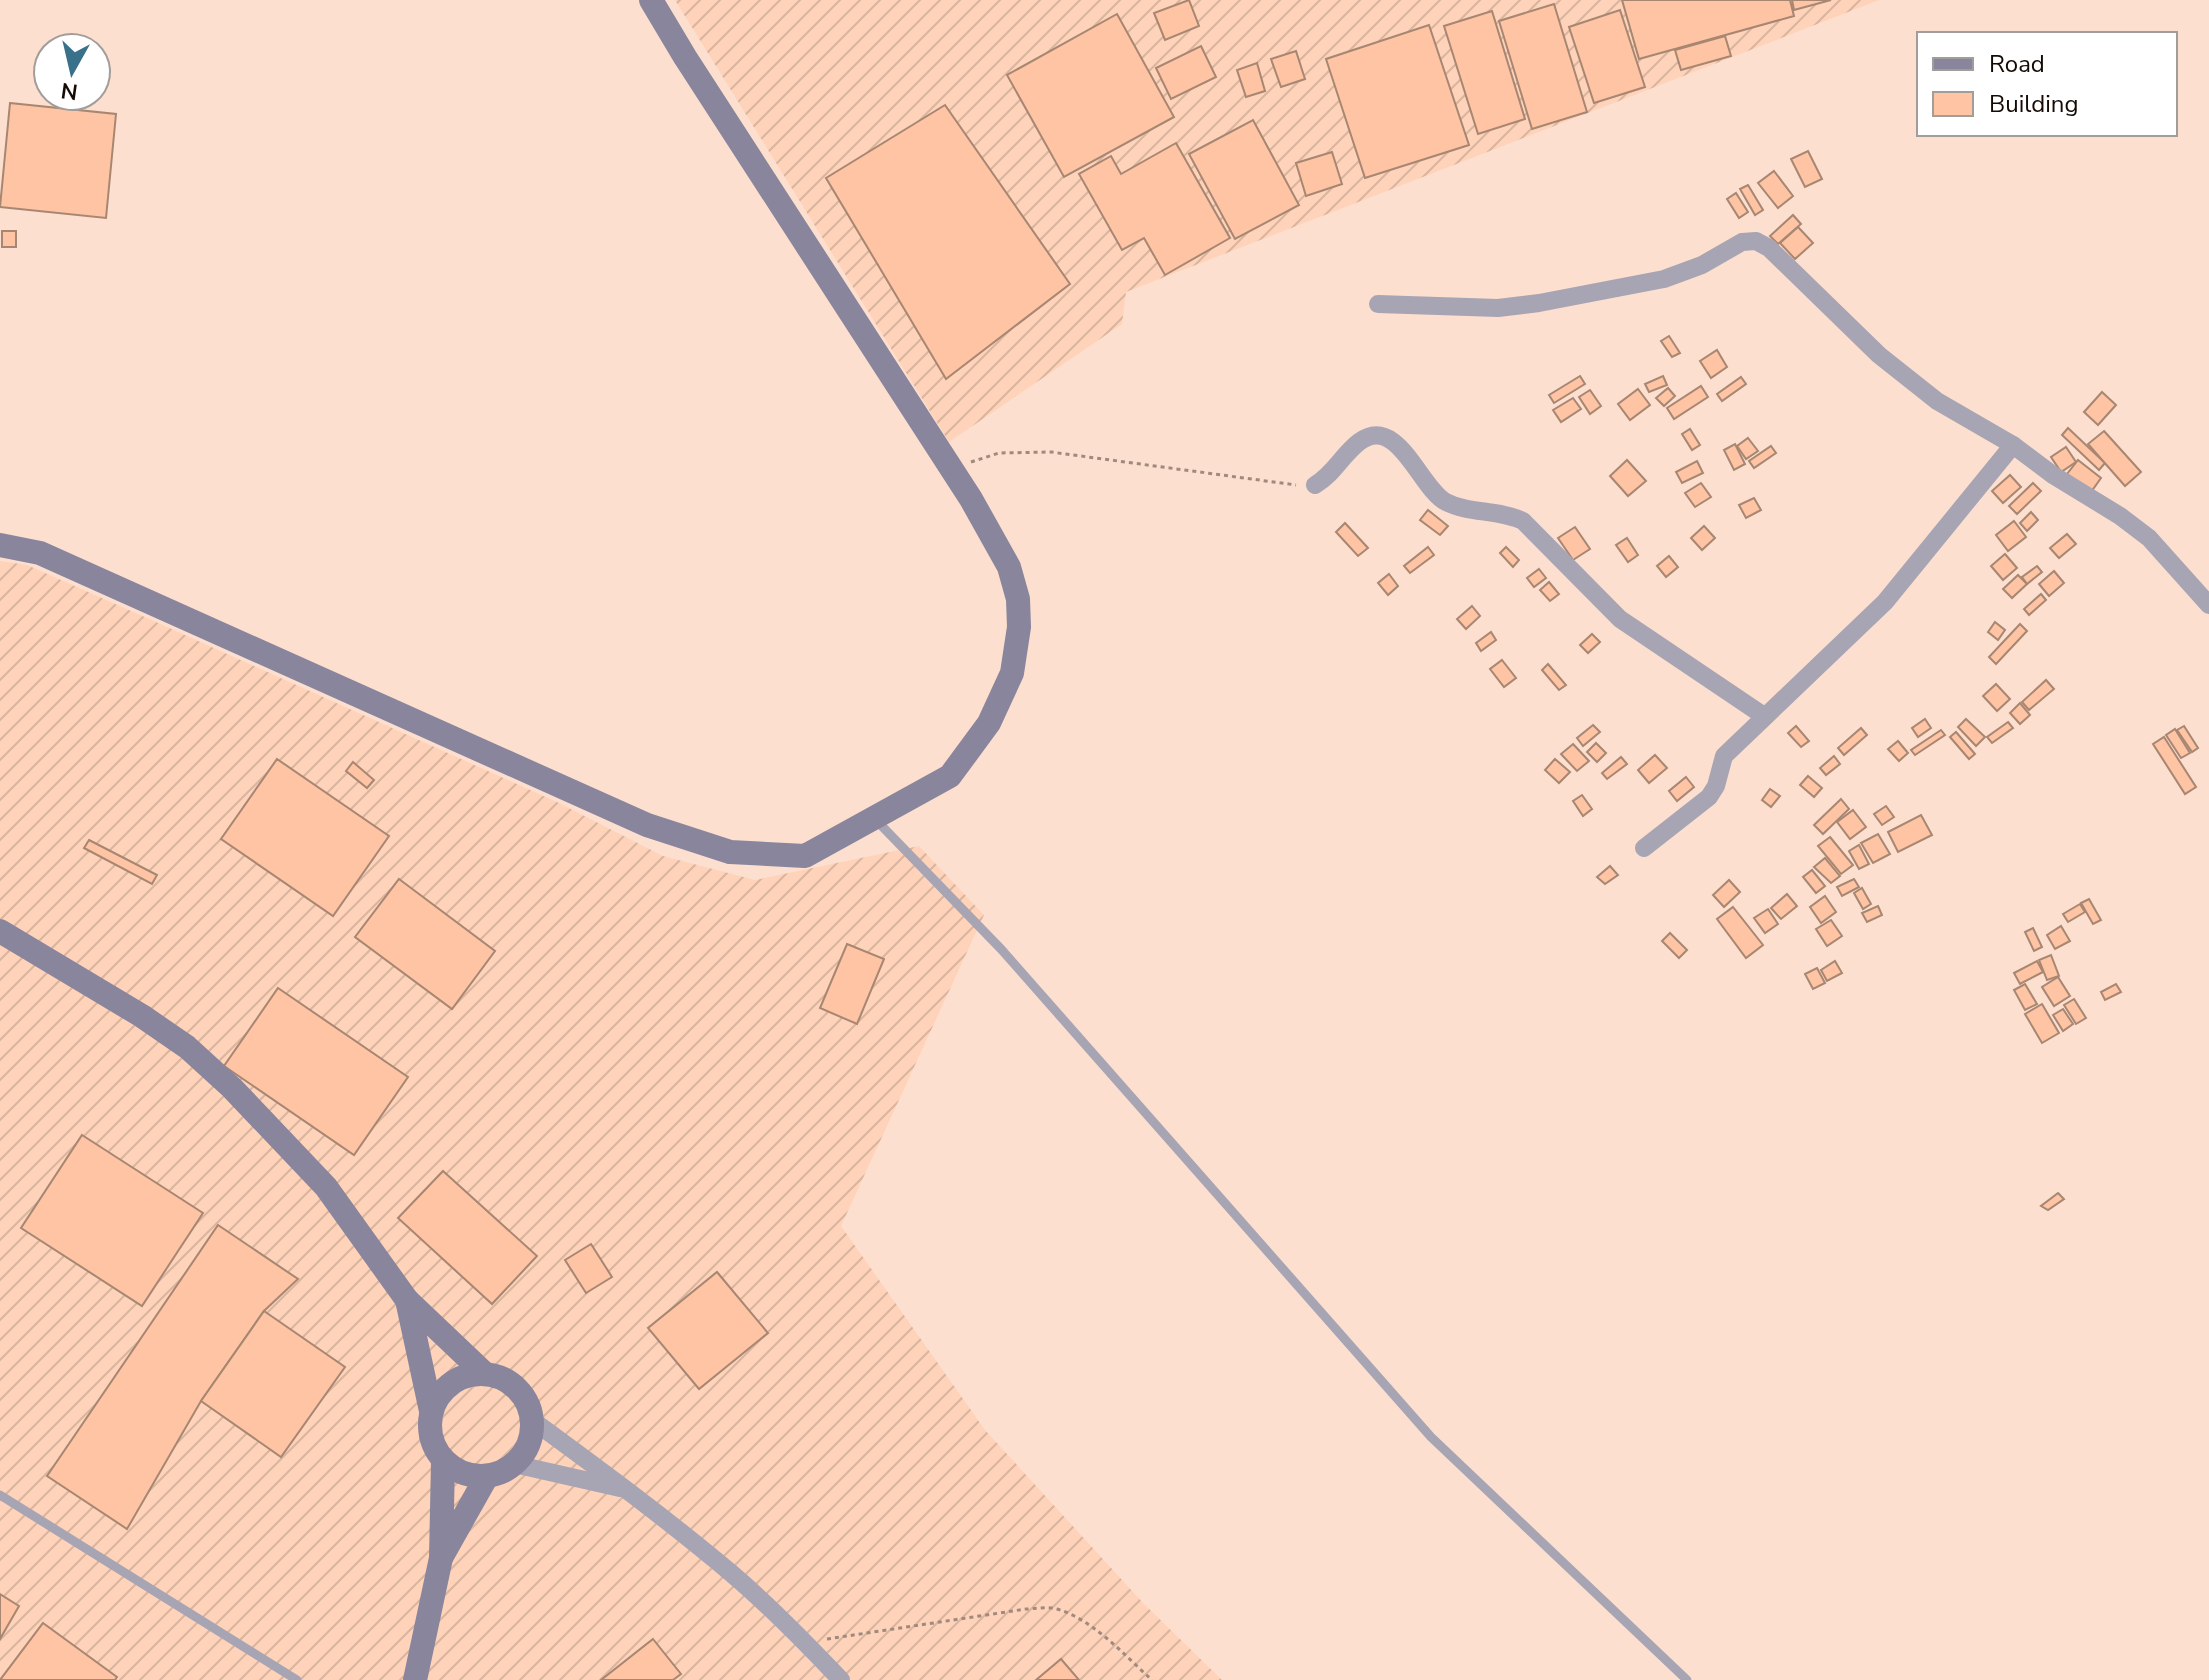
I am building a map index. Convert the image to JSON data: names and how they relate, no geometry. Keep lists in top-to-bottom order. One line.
{"legend":["Road","Building"],"north":"bottom"}
